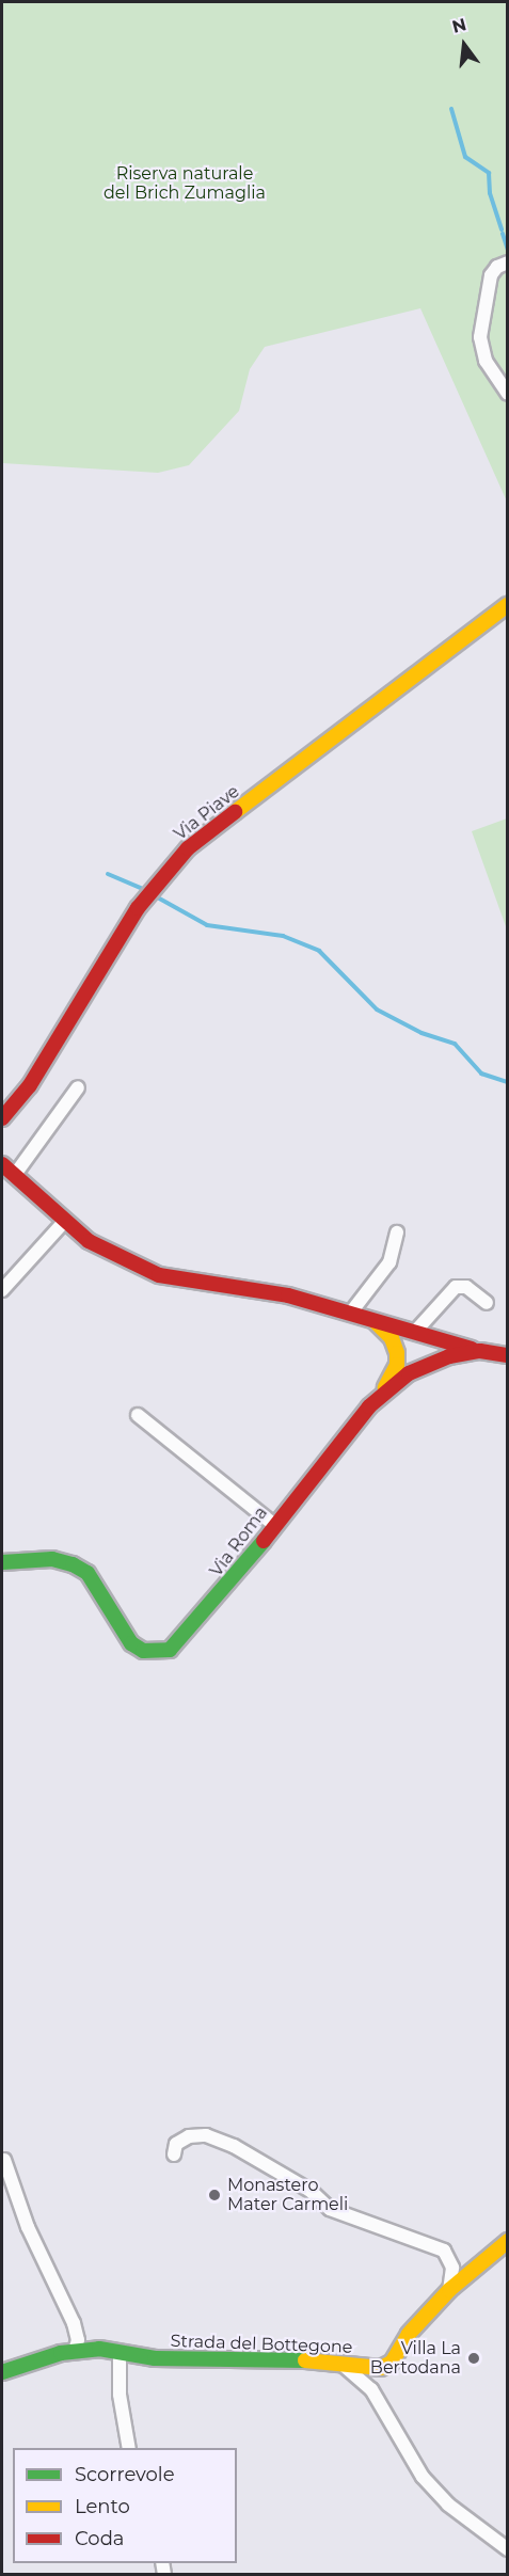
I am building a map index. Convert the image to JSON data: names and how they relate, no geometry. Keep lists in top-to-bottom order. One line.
{"streets":{"street":["Via Piave","Via Roma","Strada del Bottegone"]},"parks":["Riserva naturale del Brich Zumaglia"],"places":["Monastero Mater Carmeli","Villa La Bertodana"],"legend":["Scorrevole","Lento","Coda"],"north":"top"}
